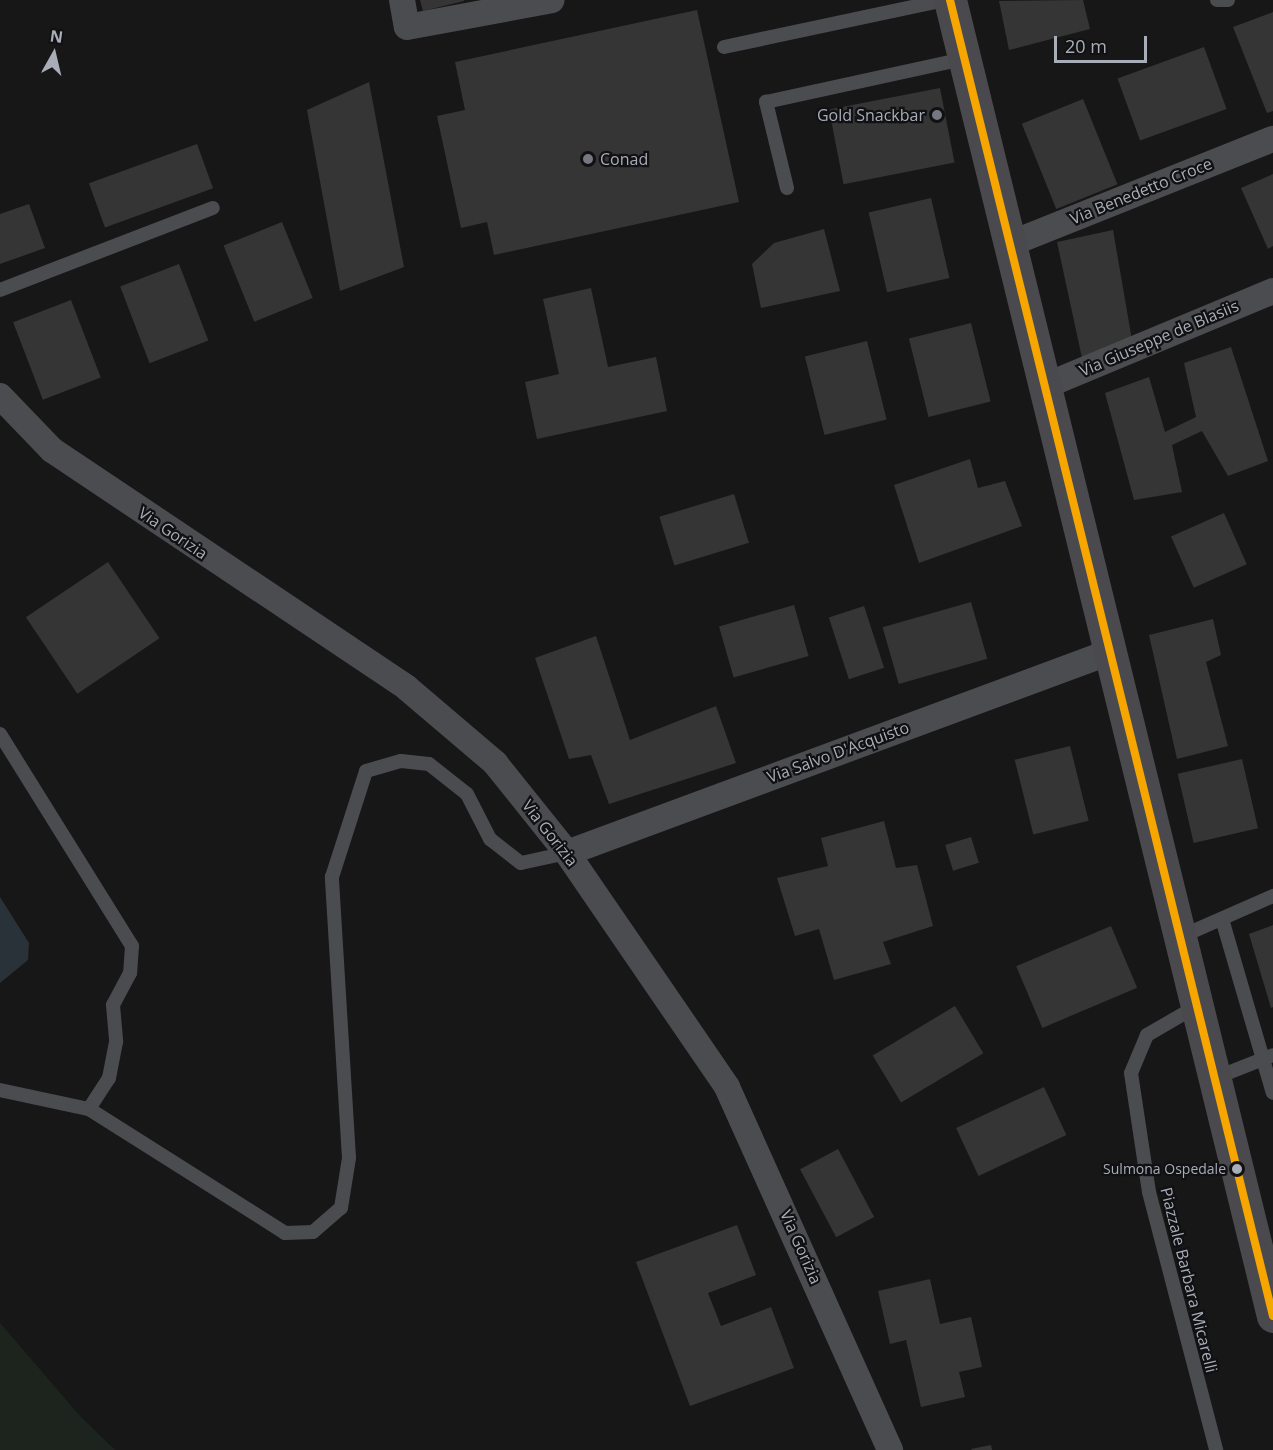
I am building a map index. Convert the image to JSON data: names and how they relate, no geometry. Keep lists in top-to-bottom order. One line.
{"streets":{"street":["Via Benedetto Croce","Via Giuseppe de Blasiis","Via Gorizia","Via Salvo D'Acquisto"],"lane":["Piazzale Barbara Micarelli"]},"crossings":[["Via Gorizia","Via Salvo D'Acquisto"]],"places":["Gold Snackbar","Conad","Sulmona Ospedale"],"scale_bar":"20 m","north":"top"}
